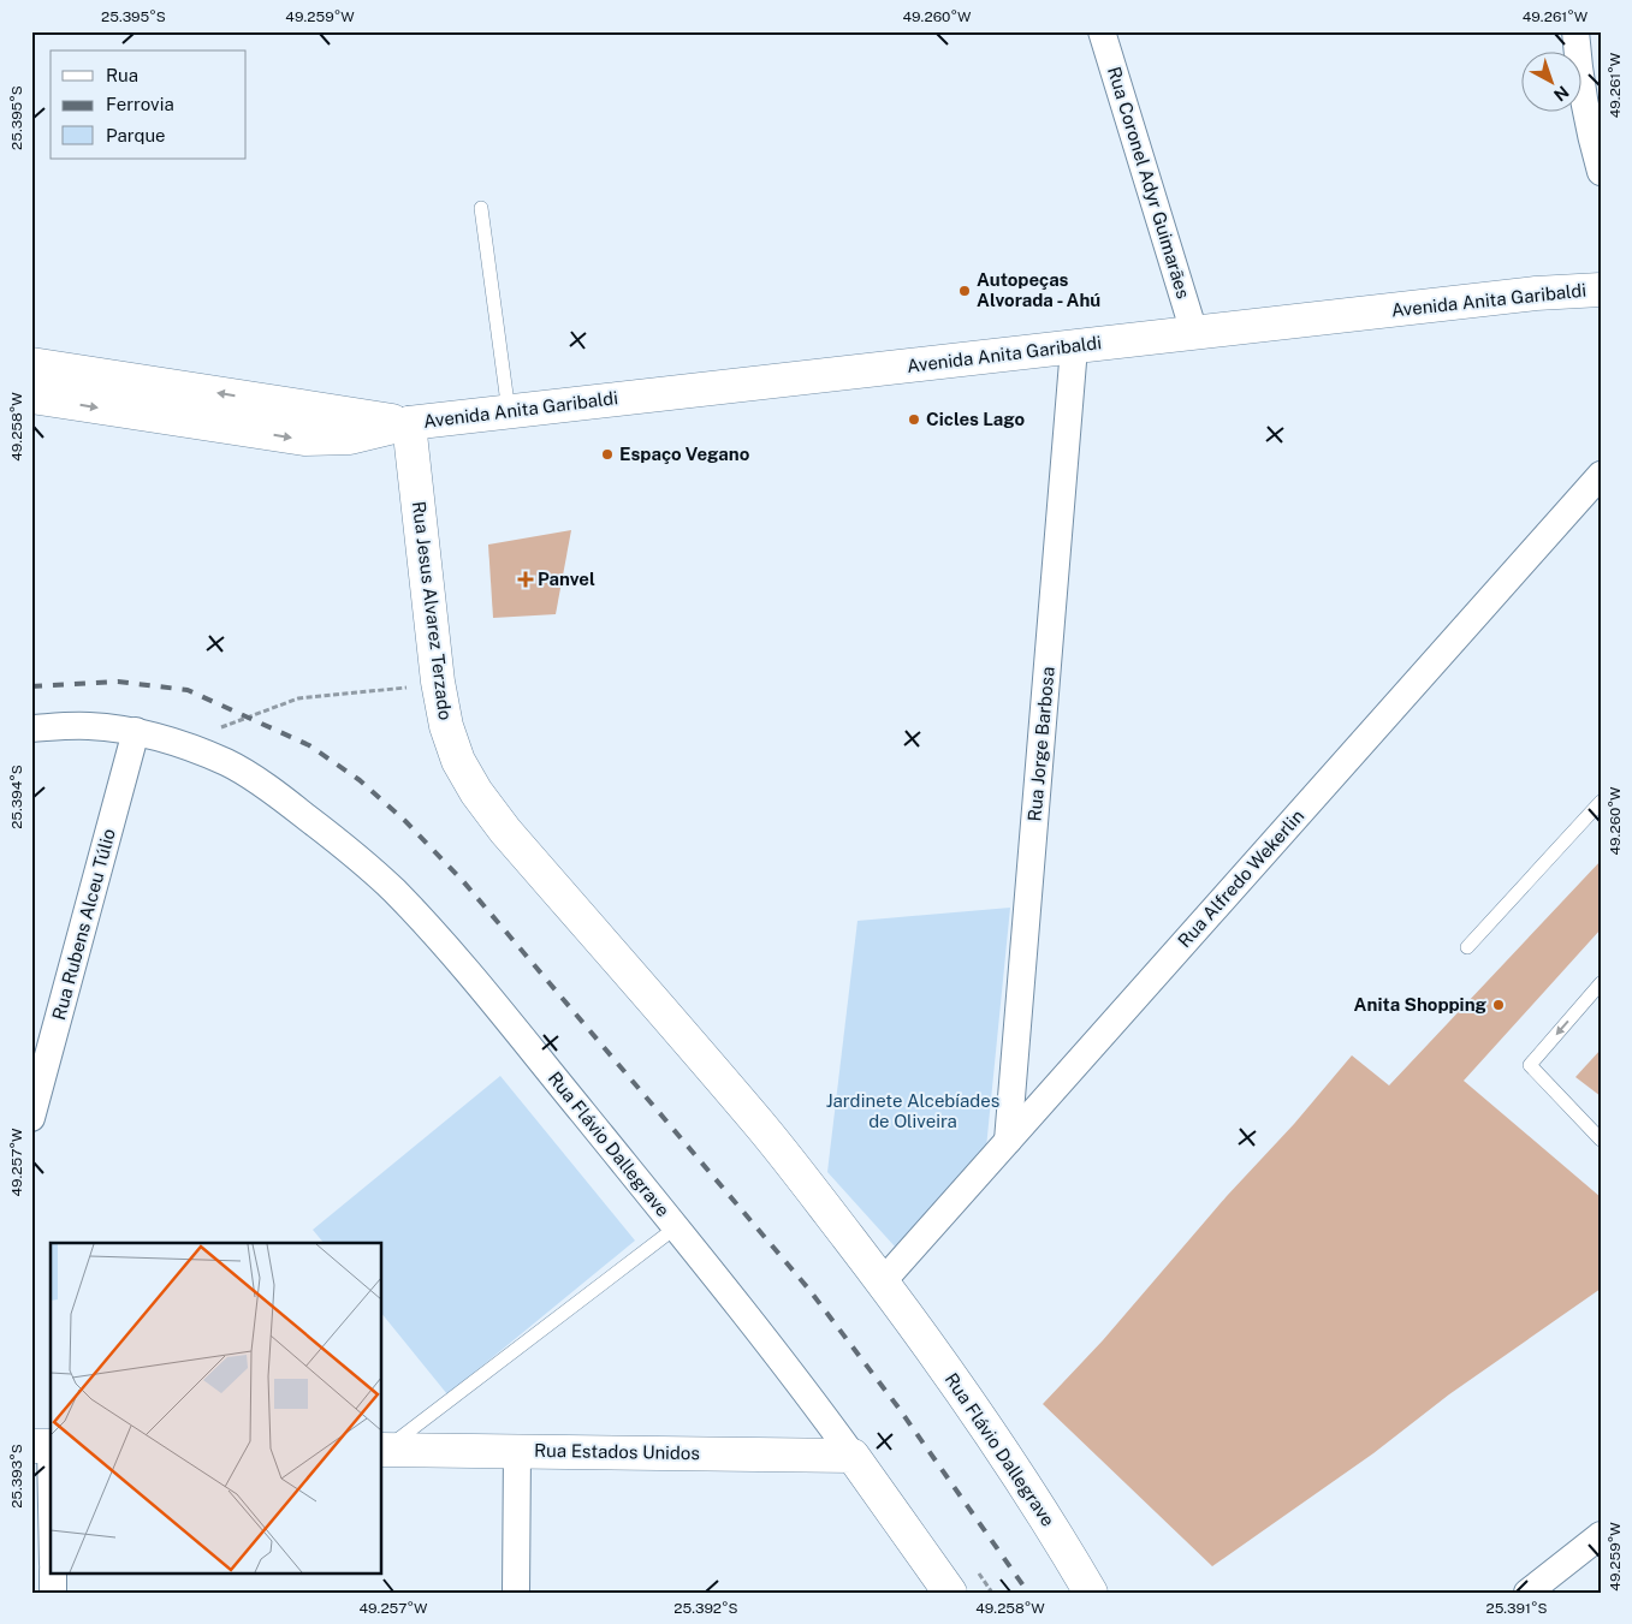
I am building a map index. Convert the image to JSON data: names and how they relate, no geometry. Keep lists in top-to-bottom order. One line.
{"streets":{"main road":["Avenida Anita Garibaldi","Rua Jesus Alvarez Terzado","Rua Flávio Dallegrave","Rua Estados Unidos"],"street":["Rua Coronel Adyr Guimarães","Rua Jorge Barbosa","Rua Alfredo Wekerlin","Rua Rubens Alceu Túlio"]},"crossings":[["Rua Coronel Adyr Guimarães","Avenida Anita Garibaldi"],["Avenida Anita Garibaldi","Rua Jesus Alvarez Terzado"],["Avenida Anita Garibaldi","Rua Jorge Barbosa"],["Rua Jesus Alvarez Terzado","Rua Flávio Dallegrave"],["Rua Jorge Barbosa","Rua Alfredo Wekerlin"],["Rua Alfredo Wekerlin","Rua Flávio Dallegrave"],["Rua Rubens Alceu Túlio","Rua Flávio Dallegrave"],["Rua Flávio Dallegrave","Rua Estados Unidos"]],"parks":["Jardinete Alcebíades de Oliveira"],"places":{"other":["Autopeças Alvorada - Ahú","Cicles Lago","Espaço Vegano","Anita Shopping"],"health":["Panvel"]},"legend":["Rua","Ferrovia","Parque"],"north":"bottom right","coordinates":["25.395°S","49.259°W","49.260°W","49.261°W","49.258°W","25.394°S","49.257°W","25.393°S","25.392°S","25.391°S"]}
